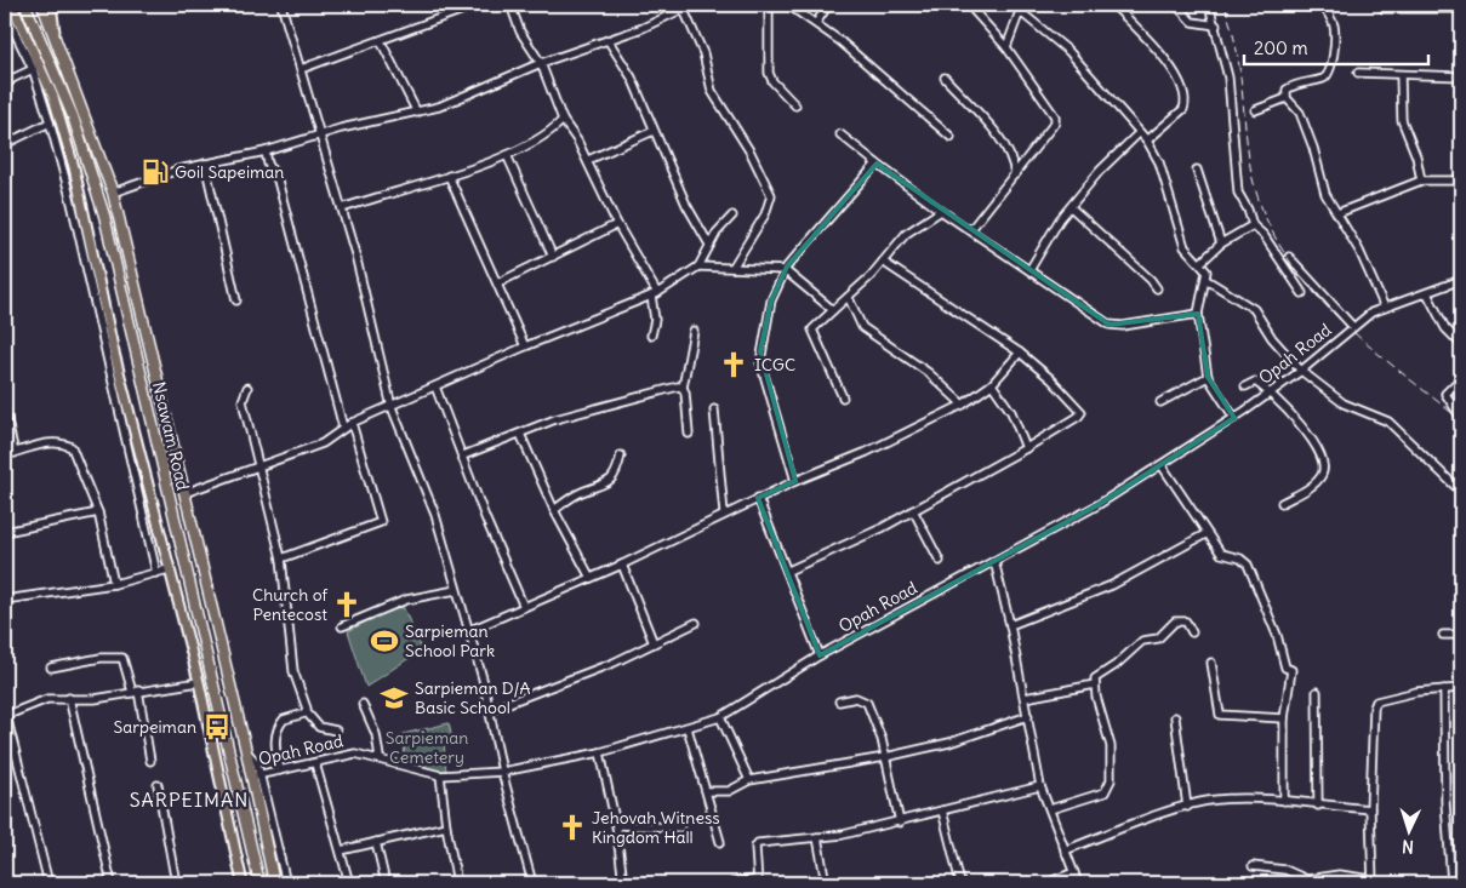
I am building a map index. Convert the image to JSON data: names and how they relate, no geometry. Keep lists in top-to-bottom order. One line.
{"streets":{"highway":["Nsawam Road"],"street":["Opah Road"]},"crossings":[["Opah Road","Nsawam Road"]],"districts":["SARPEIMAN"],"parks":["Sarpieman Cemetery"],"places":{"fuel station":["Goil Sapeiman"],"church":["ICGC","Church of Pentecost","Jehovah Witness Kingdom Hall"],"sports":["Sarpieman School Park"],"school or university":["Sarpieman D/A Basic School"],"bus stop":["Sarpeiman"]},"scale_bar":"200 m","north":"bottom"}
